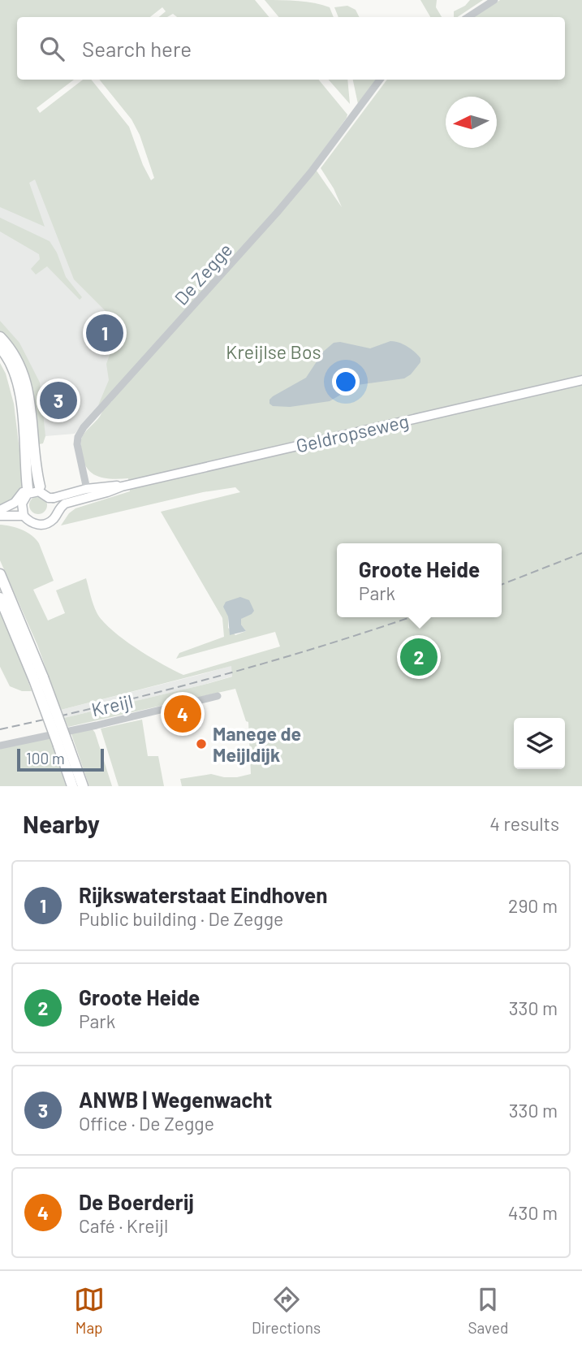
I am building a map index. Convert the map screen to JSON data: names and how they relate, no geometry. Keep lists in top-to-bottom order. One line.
{"streets":{"main road":["Geldropseweg"],"street":["De Zegge","Kreijl"]},"crossings":[["De Zegge","Geldropseweg"]],"parks":["Kreijlse Bos"],"places":["Manege de Meijldijk"],"scale_bar":"100 m","north":"left","page":{"search":"Search here","pins":["1","3","2","4"],"popup":["Groote Heide","Park"],"scale":"100 m","heading":["Nearby","4 results"],"list":[{"mark":"1","name":"Rijkswaterstaat Eindhoven","note":"Public building · De Zegge","value":"290 m"},{"mark":"2","name":"Groote Heide","note":"Park","value":"330 m"},{"mark":"3","name":"ANWB | Wegenwacht","note":"Office · De Zegge","value":"330 m"},{"mark":"4","name":"De Boerderij","note":"Café · Kreijl","value":"430 m"}],"nav":["Map","Directions","Saved"]}}
